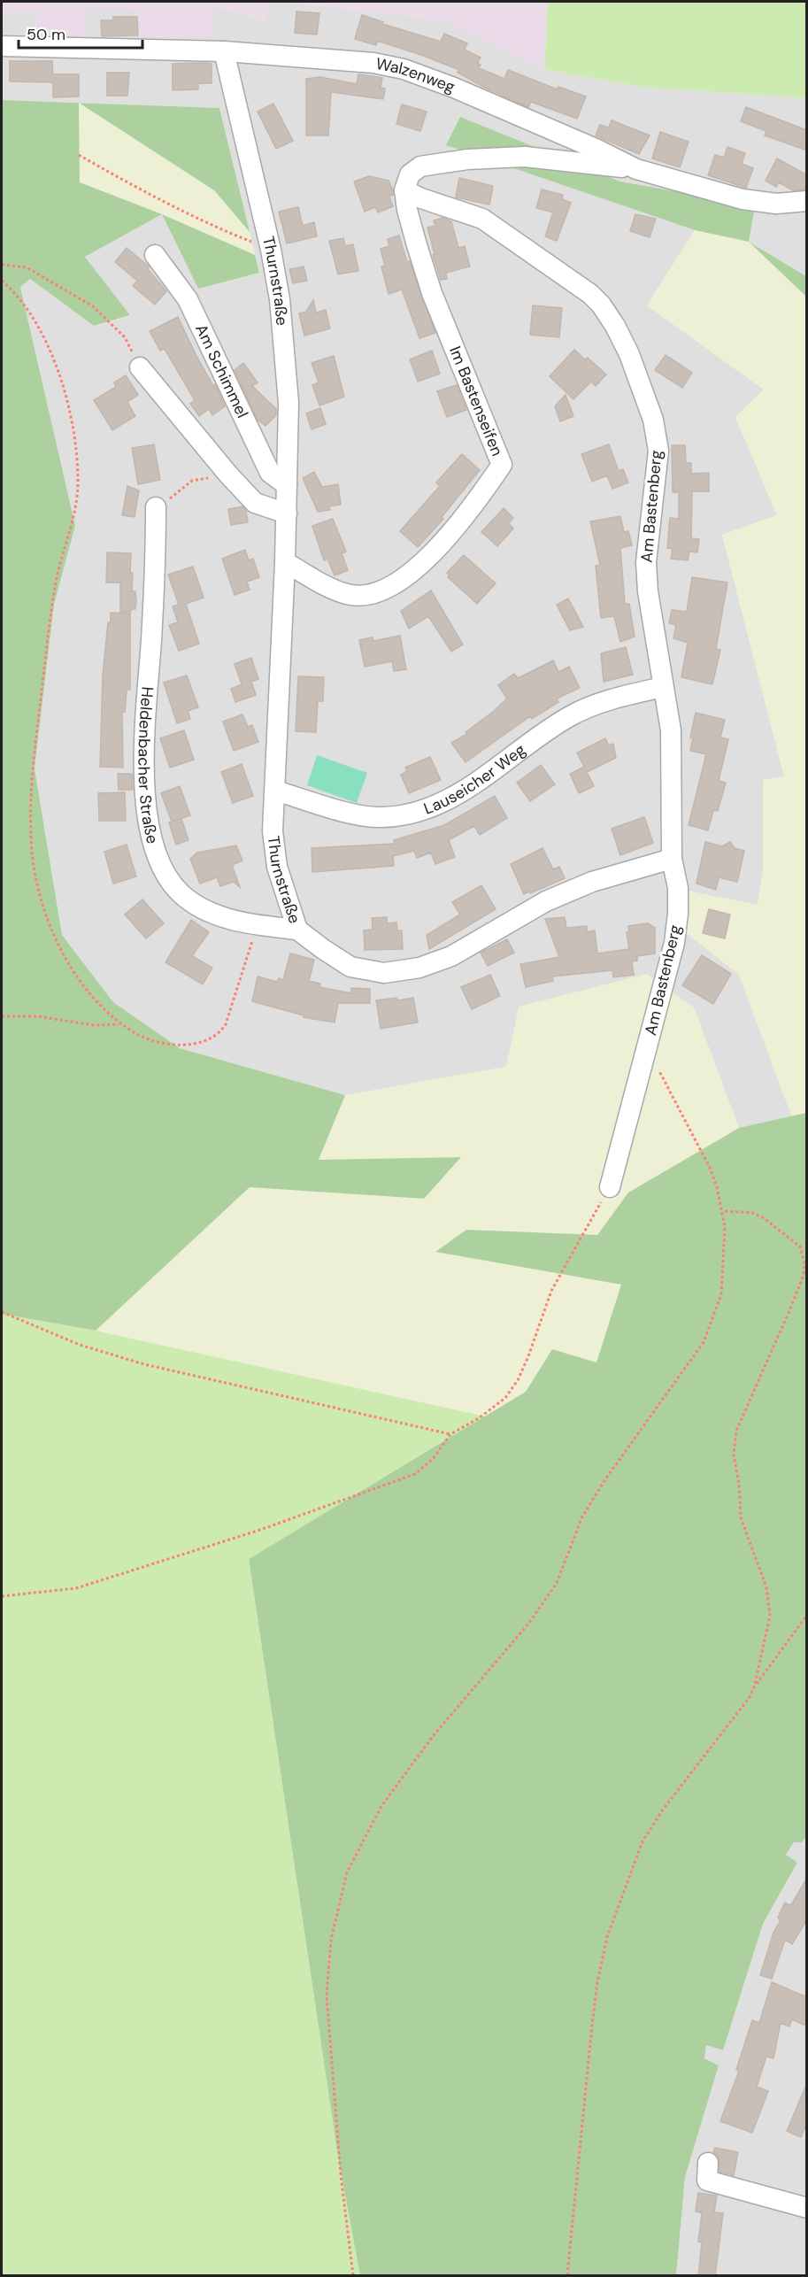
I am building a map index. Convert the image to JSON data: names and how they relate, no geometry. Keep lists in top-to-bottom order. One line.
{"streets":{"street":["Walzenweg","Thurnstraße","Am Schimmel","Im Bastenseifen","Am Bastenberg","Heldenbacher Straße","Lauseicher Weg"]},"crossings":[["Walzenweg","Thurnstraße"],["Thurnstraße","Am Schimmel"],["Thurnstraße","Im Bastenseifen"],["Thurnstraße","Am Bastenberg"],["Thurnstraße","Heldenbacher Straße"],["Thurnstraße","Lauseicher Weg"],["Im Bastenseifen","Am Bastenberg"],["Am Bastenberg","Lauseicher Weg"]],"scale_bar":"50 m"}
